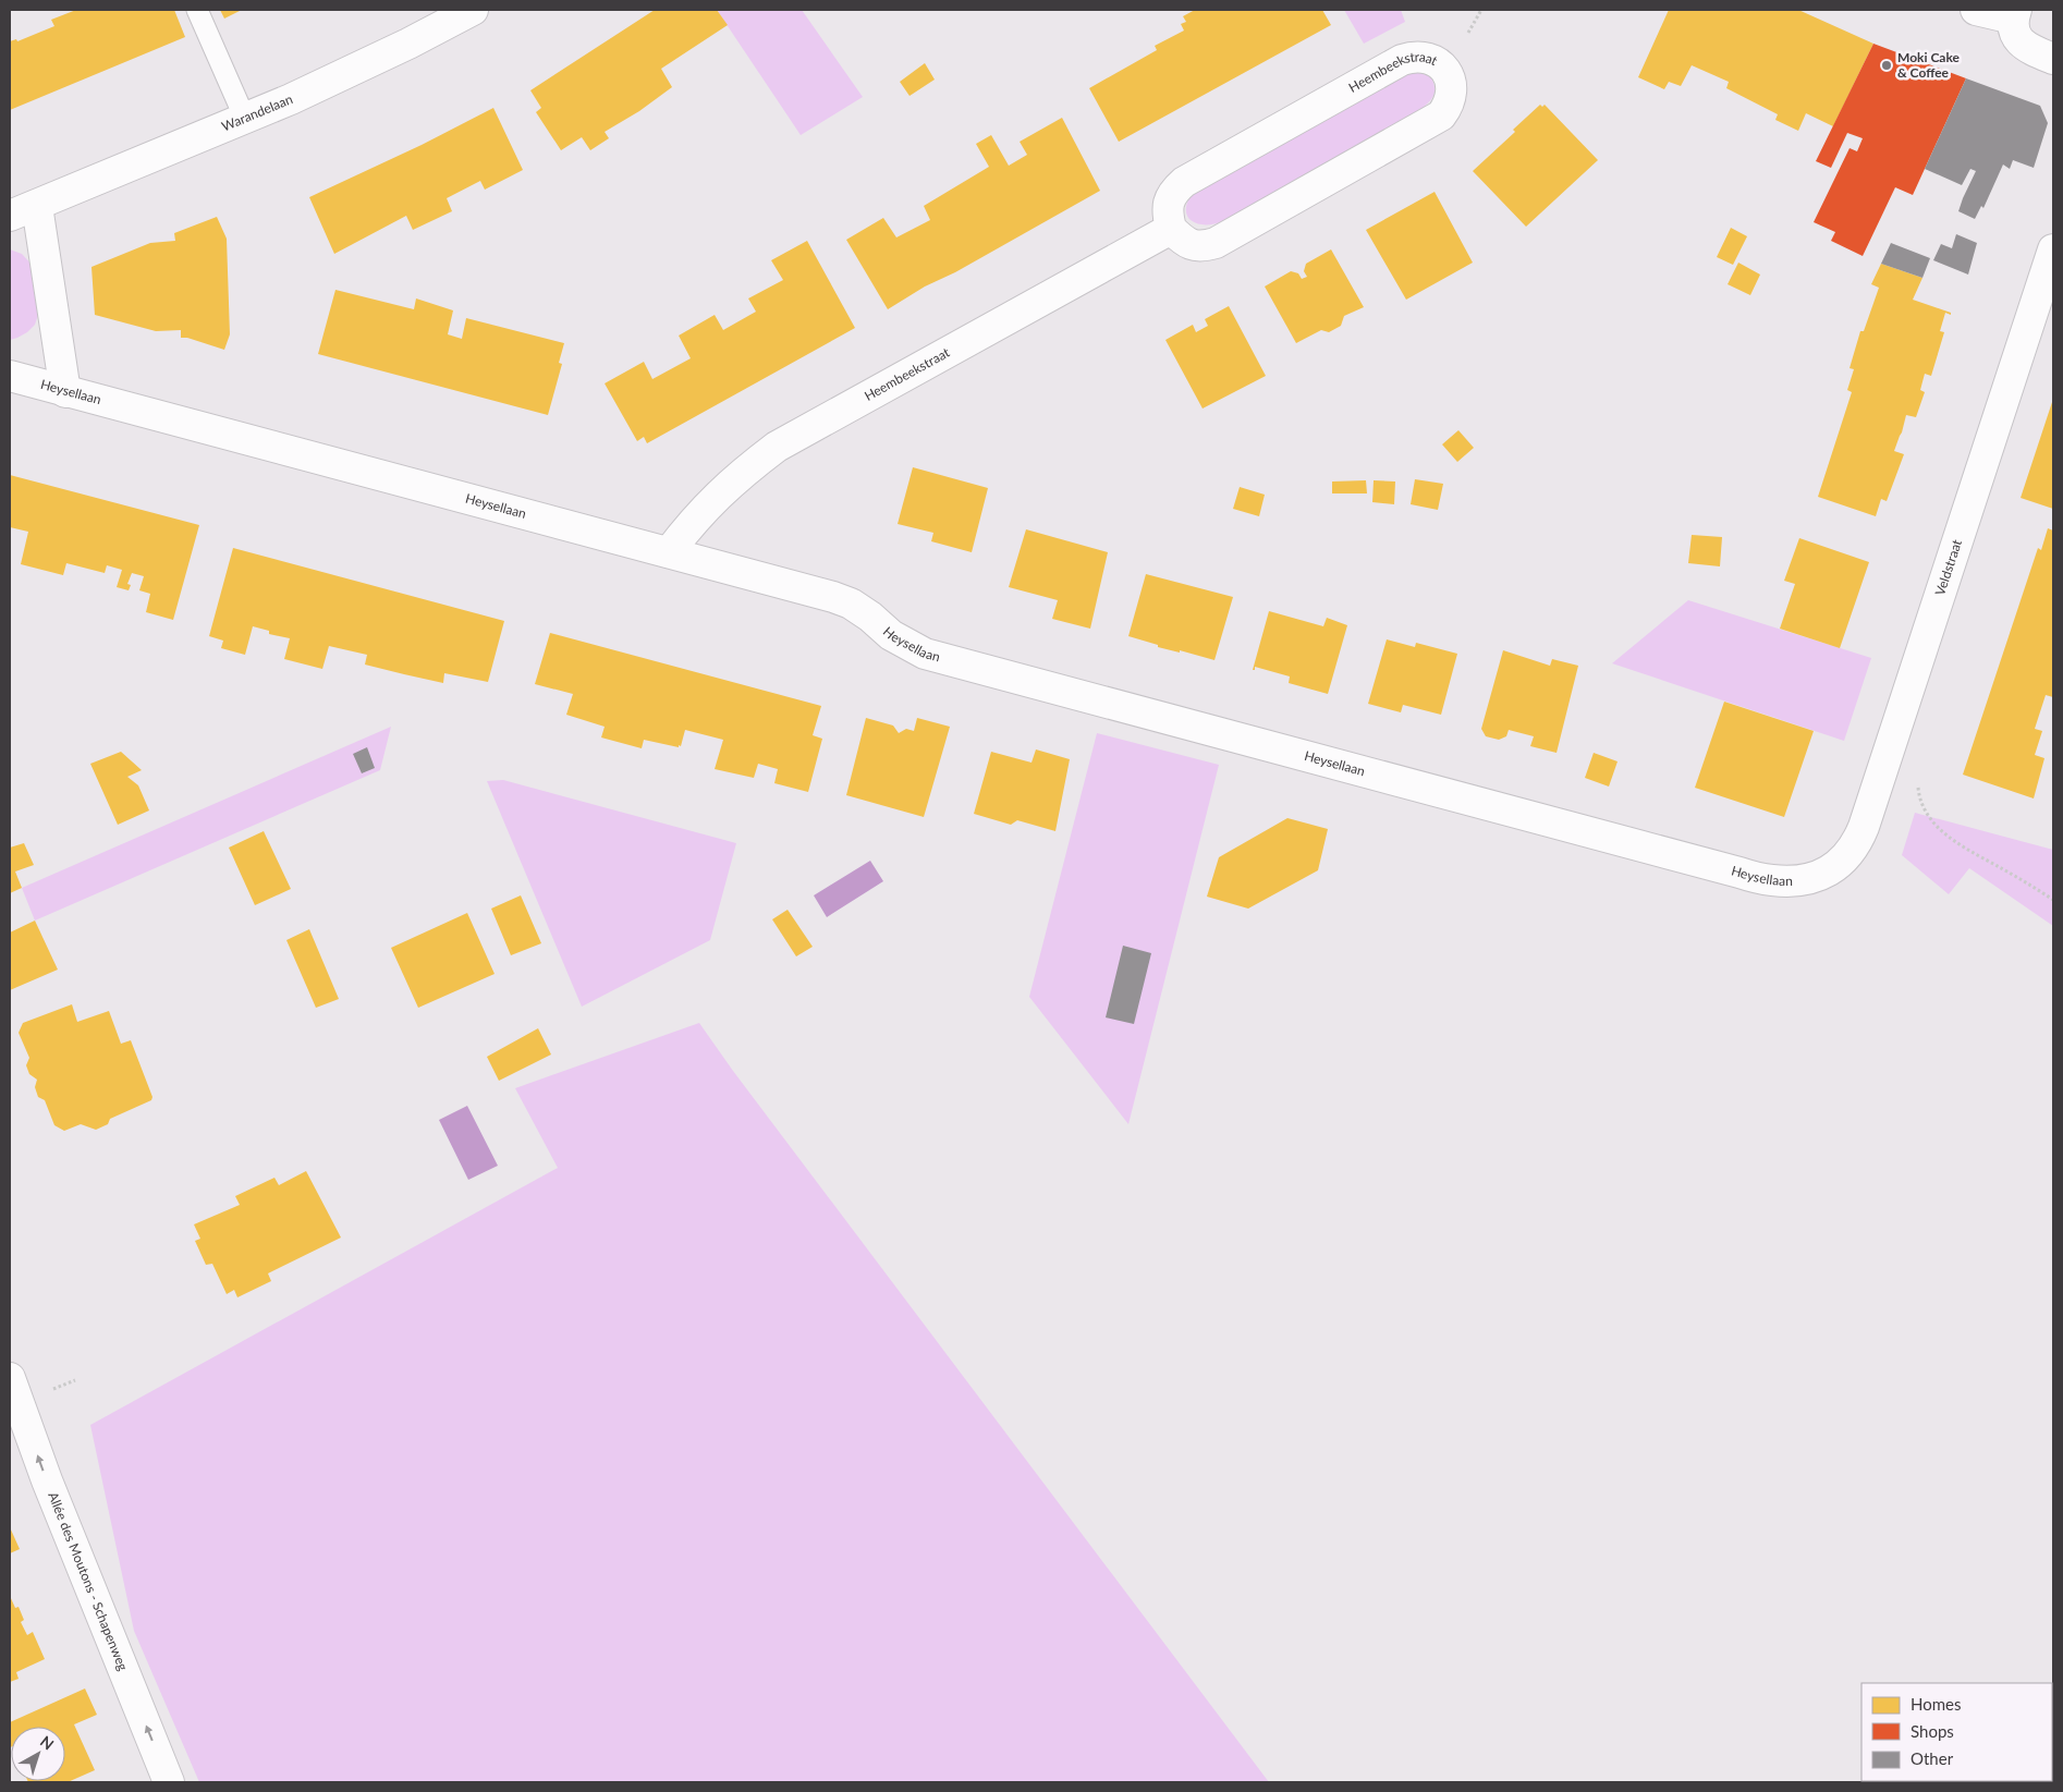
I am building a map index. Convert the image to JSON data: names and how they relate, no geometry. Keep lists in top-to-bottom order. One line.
{"streets":{"street":["Heembeekstraat","Warandelaan","Heysellaan","Veldstraat","Allée des Moutons - Schapenweg"]},"crossings":[["Heembeekstraat","Heysellaan"],["Heysellaan","Veldstraat"]],"one_way":["Allée des Moutons - Schapenweg"],"places":["Moki Cake & Coffee"],"legend":["Homes","Shops","Other"],"north":"top right"}
